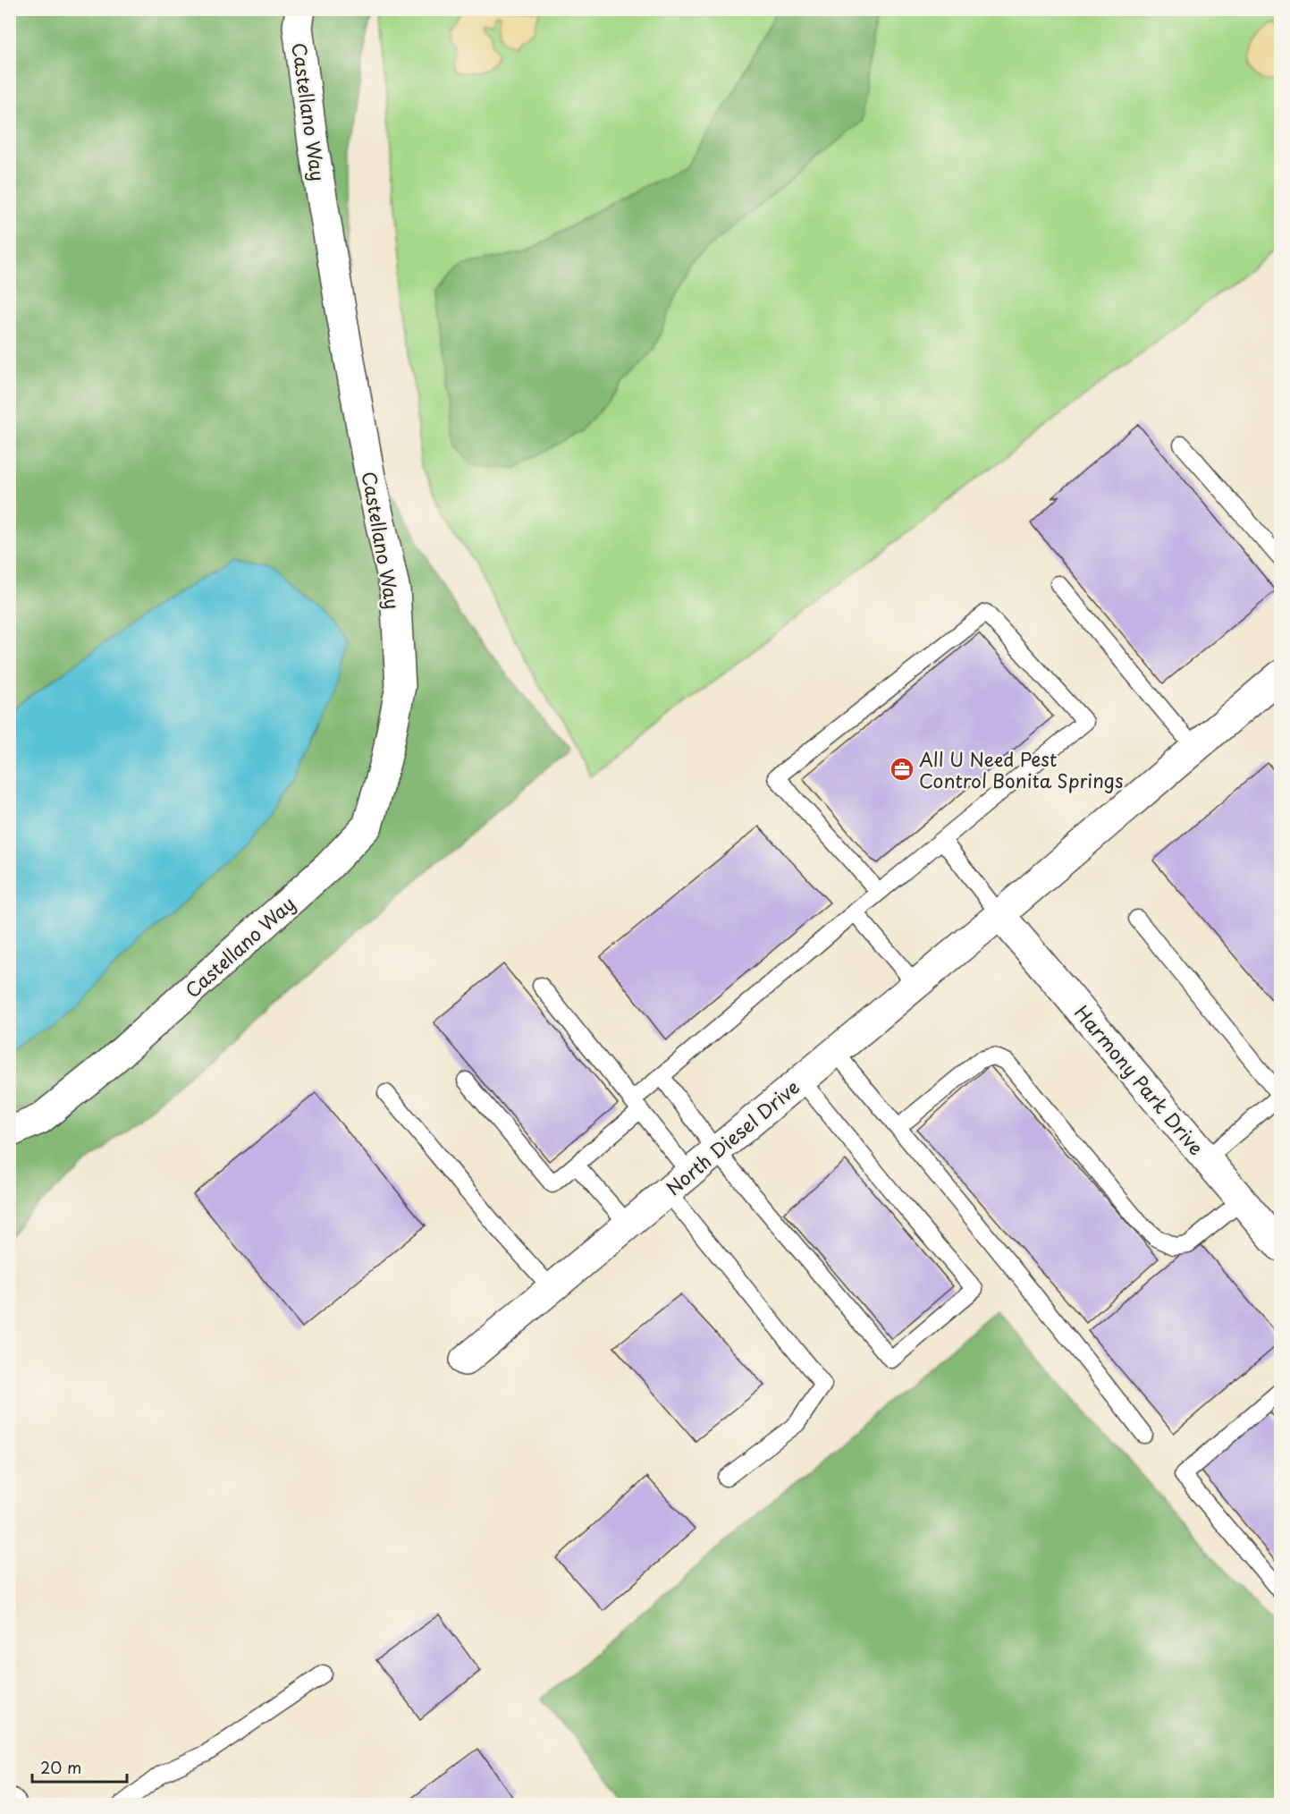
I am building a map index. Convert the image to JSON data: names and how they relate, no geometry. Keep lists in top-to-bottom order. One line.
{"streets":{"street":["Castellano Way","Harmony Park Drive","North Diesel Drive"]},"crossings":[["Harmony Park Drive","North Diesel Drive"]],"places":{"office":["All U Need Pest Control Bonita Springs"]},"scale_bar":"20 m"}
